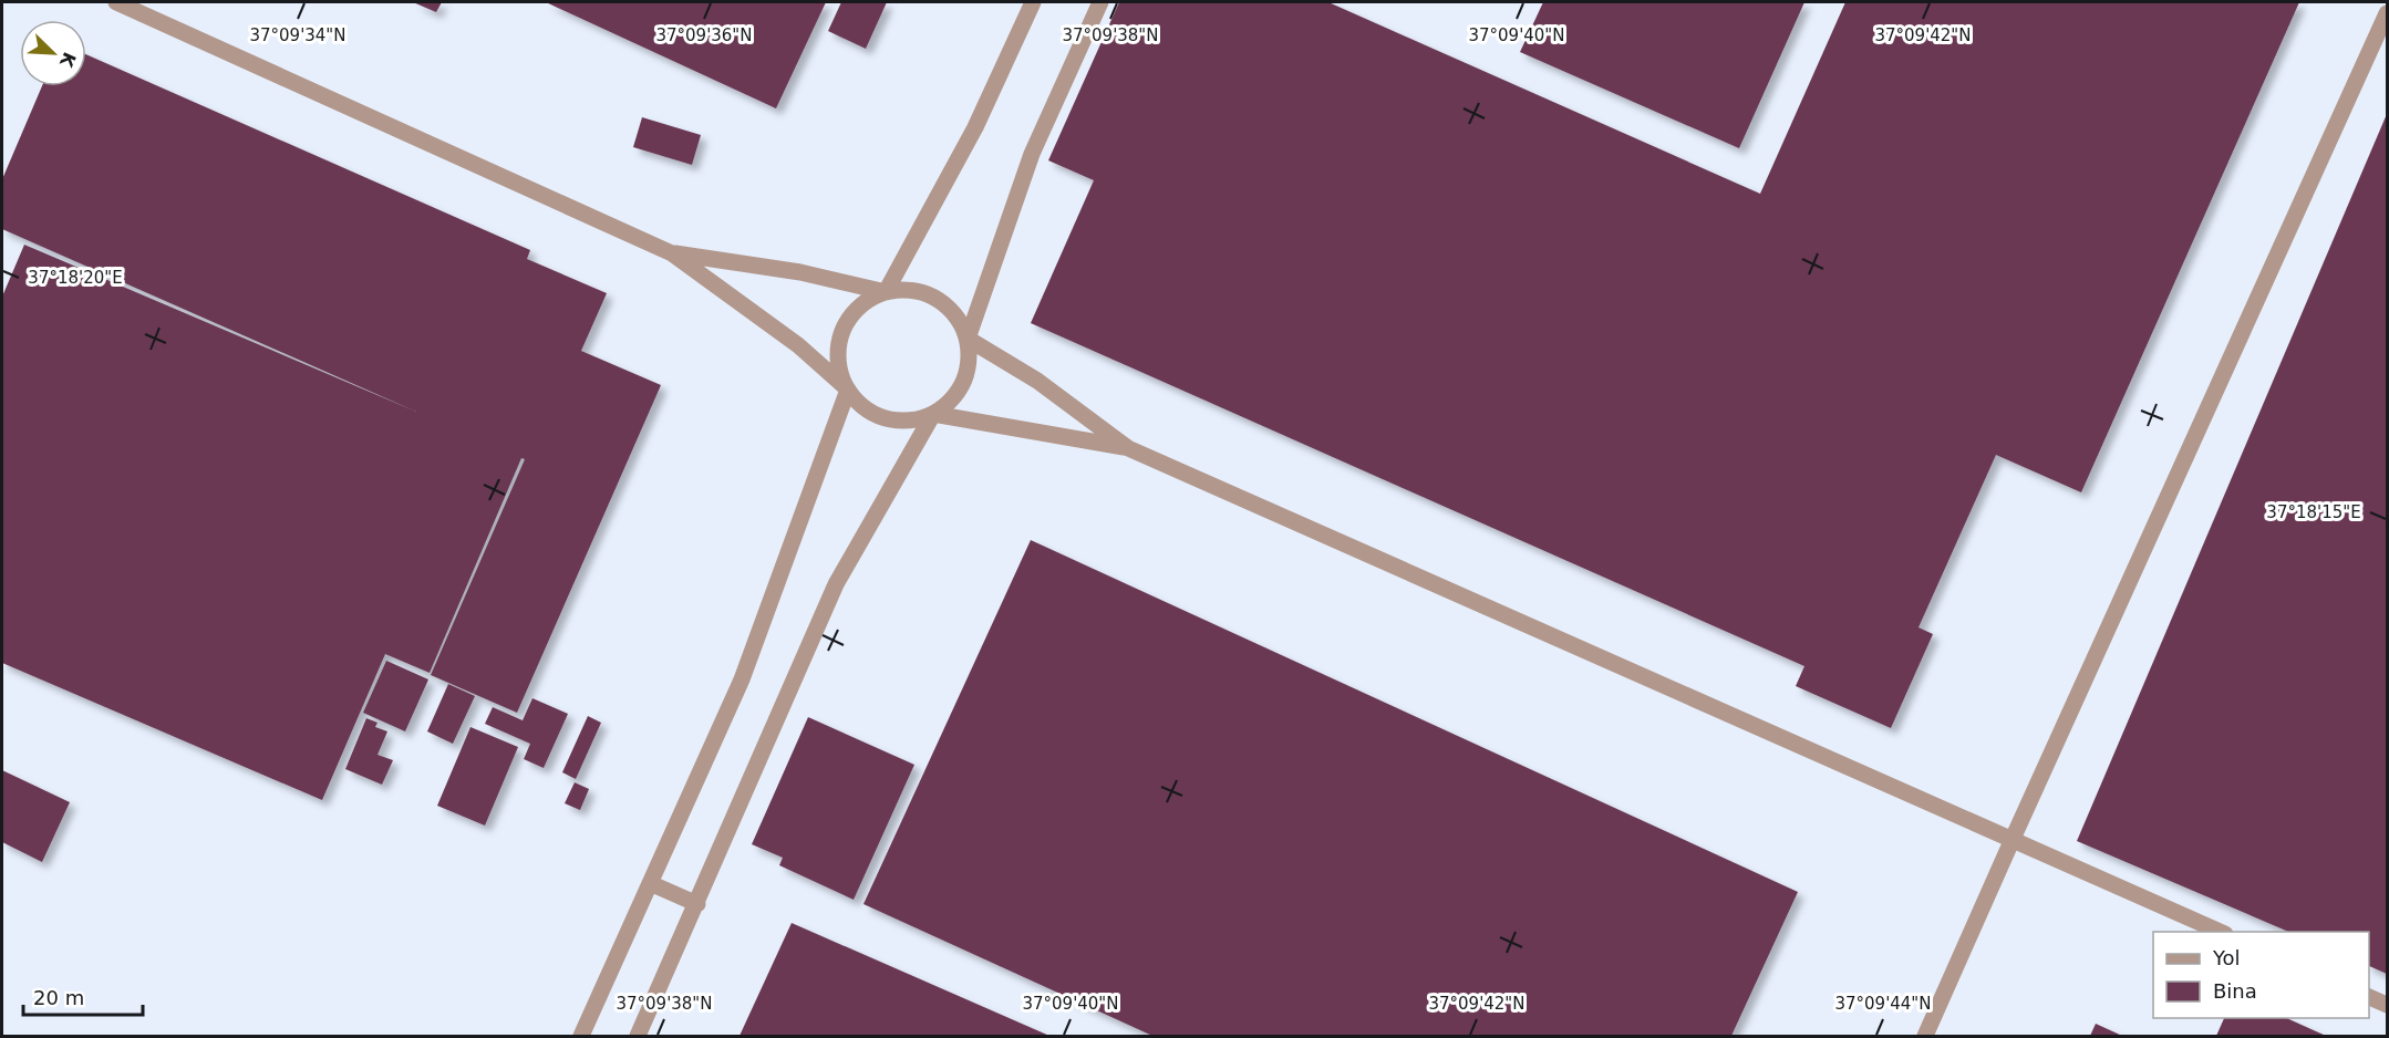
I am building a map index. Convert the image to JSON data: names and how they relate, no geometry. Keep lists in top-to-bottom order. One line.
{"legend":["Yol","Bina"],"scale_bar":"20 m","north":"bottom right","coordinates":["37°09'34\"N","37°09'36\"N","37°09'38\"N","37°09'40\"N","37°09'42\"N","37°18'20\"E","37°18'15\"E","37°09'44\"N"]}
